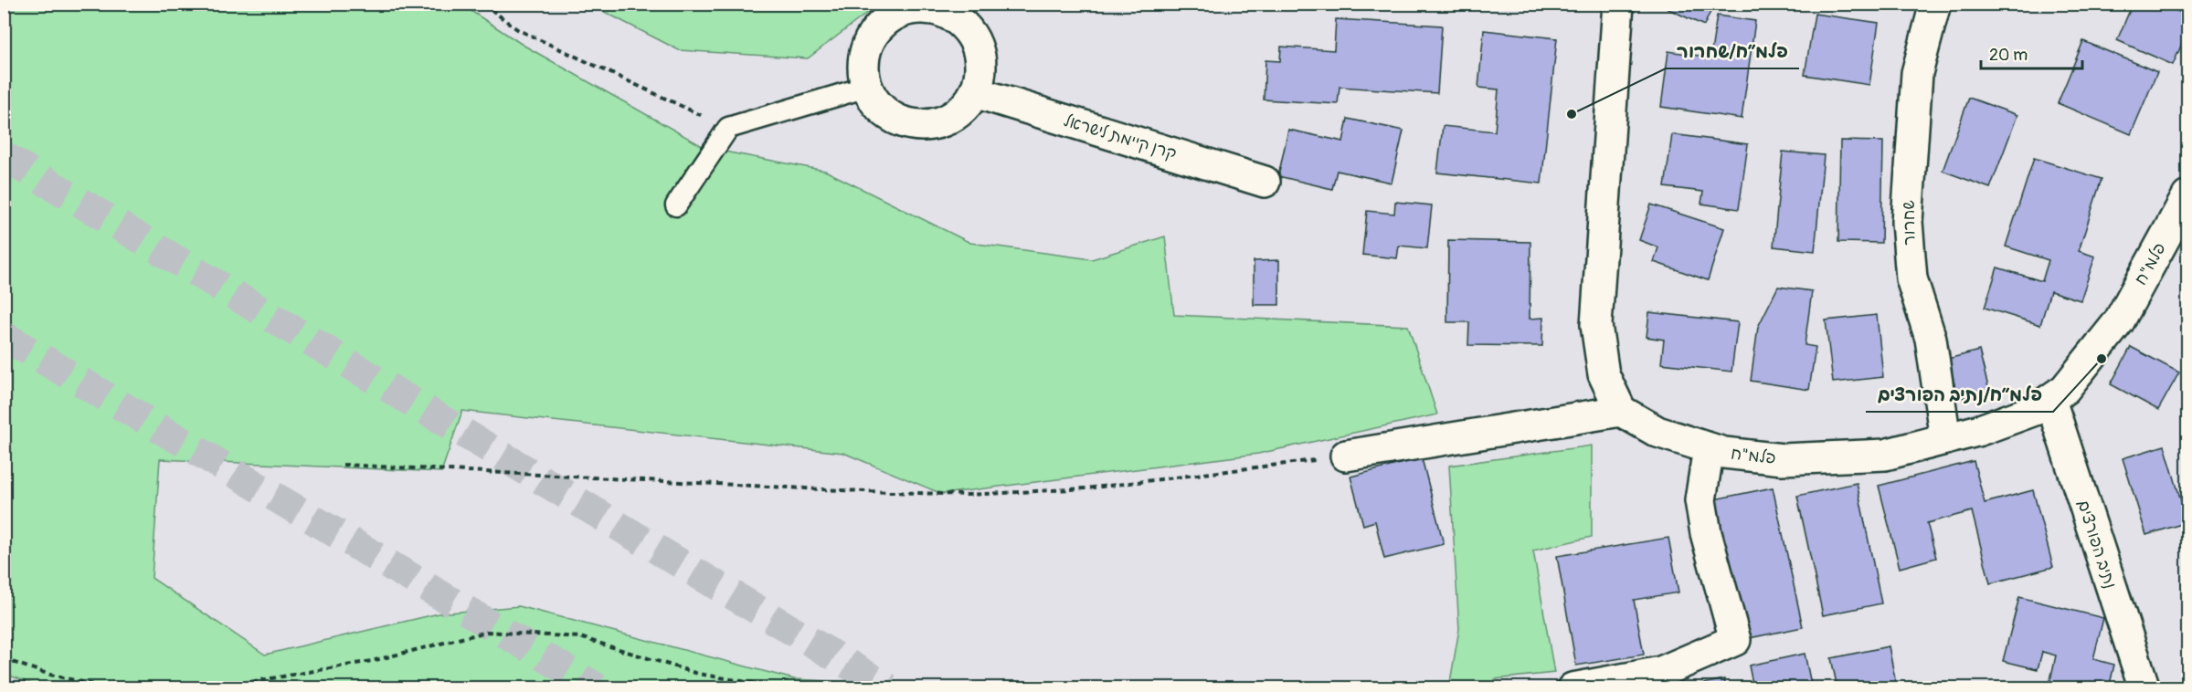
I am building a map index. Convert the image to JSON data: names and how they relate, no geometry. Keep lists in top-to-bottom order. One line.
{"streets":{"street":["קרן קיימת לישראל","שחרור","פלמ\"ח","נתיב הפורצים"]},"crossings":[["שחרור","פלמ\"ח"],["פלמ\"ח","נתיב הפורצים"]],"places":["פלמ״ח/שחרור","פלמ״ח/נתיב הפורצים"],"scale_bar":"20 m"}
